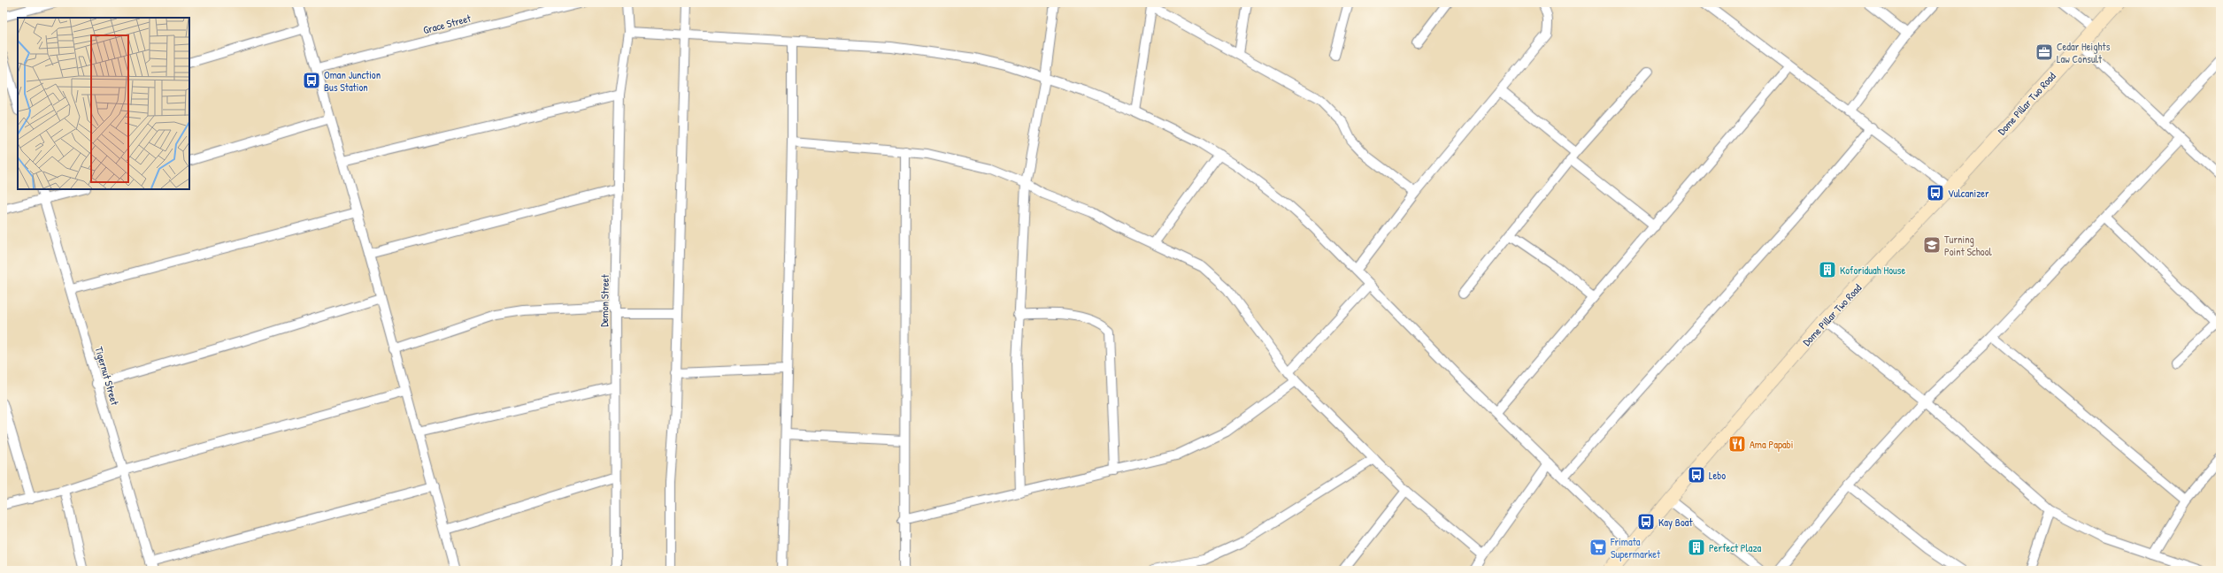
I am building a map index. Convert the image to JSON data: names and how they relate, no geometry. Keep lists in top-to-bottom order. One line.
{"streets":{"street":["Grace Street","Dome Pillar Two Road","Demon Street","Tigernut Street"]},"places":{"office":["Cedar Heights Law Consult"],"bus stop":["Oman Junction Bus Station","Vulcanizer","Lebo","Kay Boat"],"school or university":["Turning Point School"],"building":["Koforiduah House","Perfect Plaza"],"restaurant":["Ama Papabi"],"supermarket":["Frimata Supermarket"]}}
